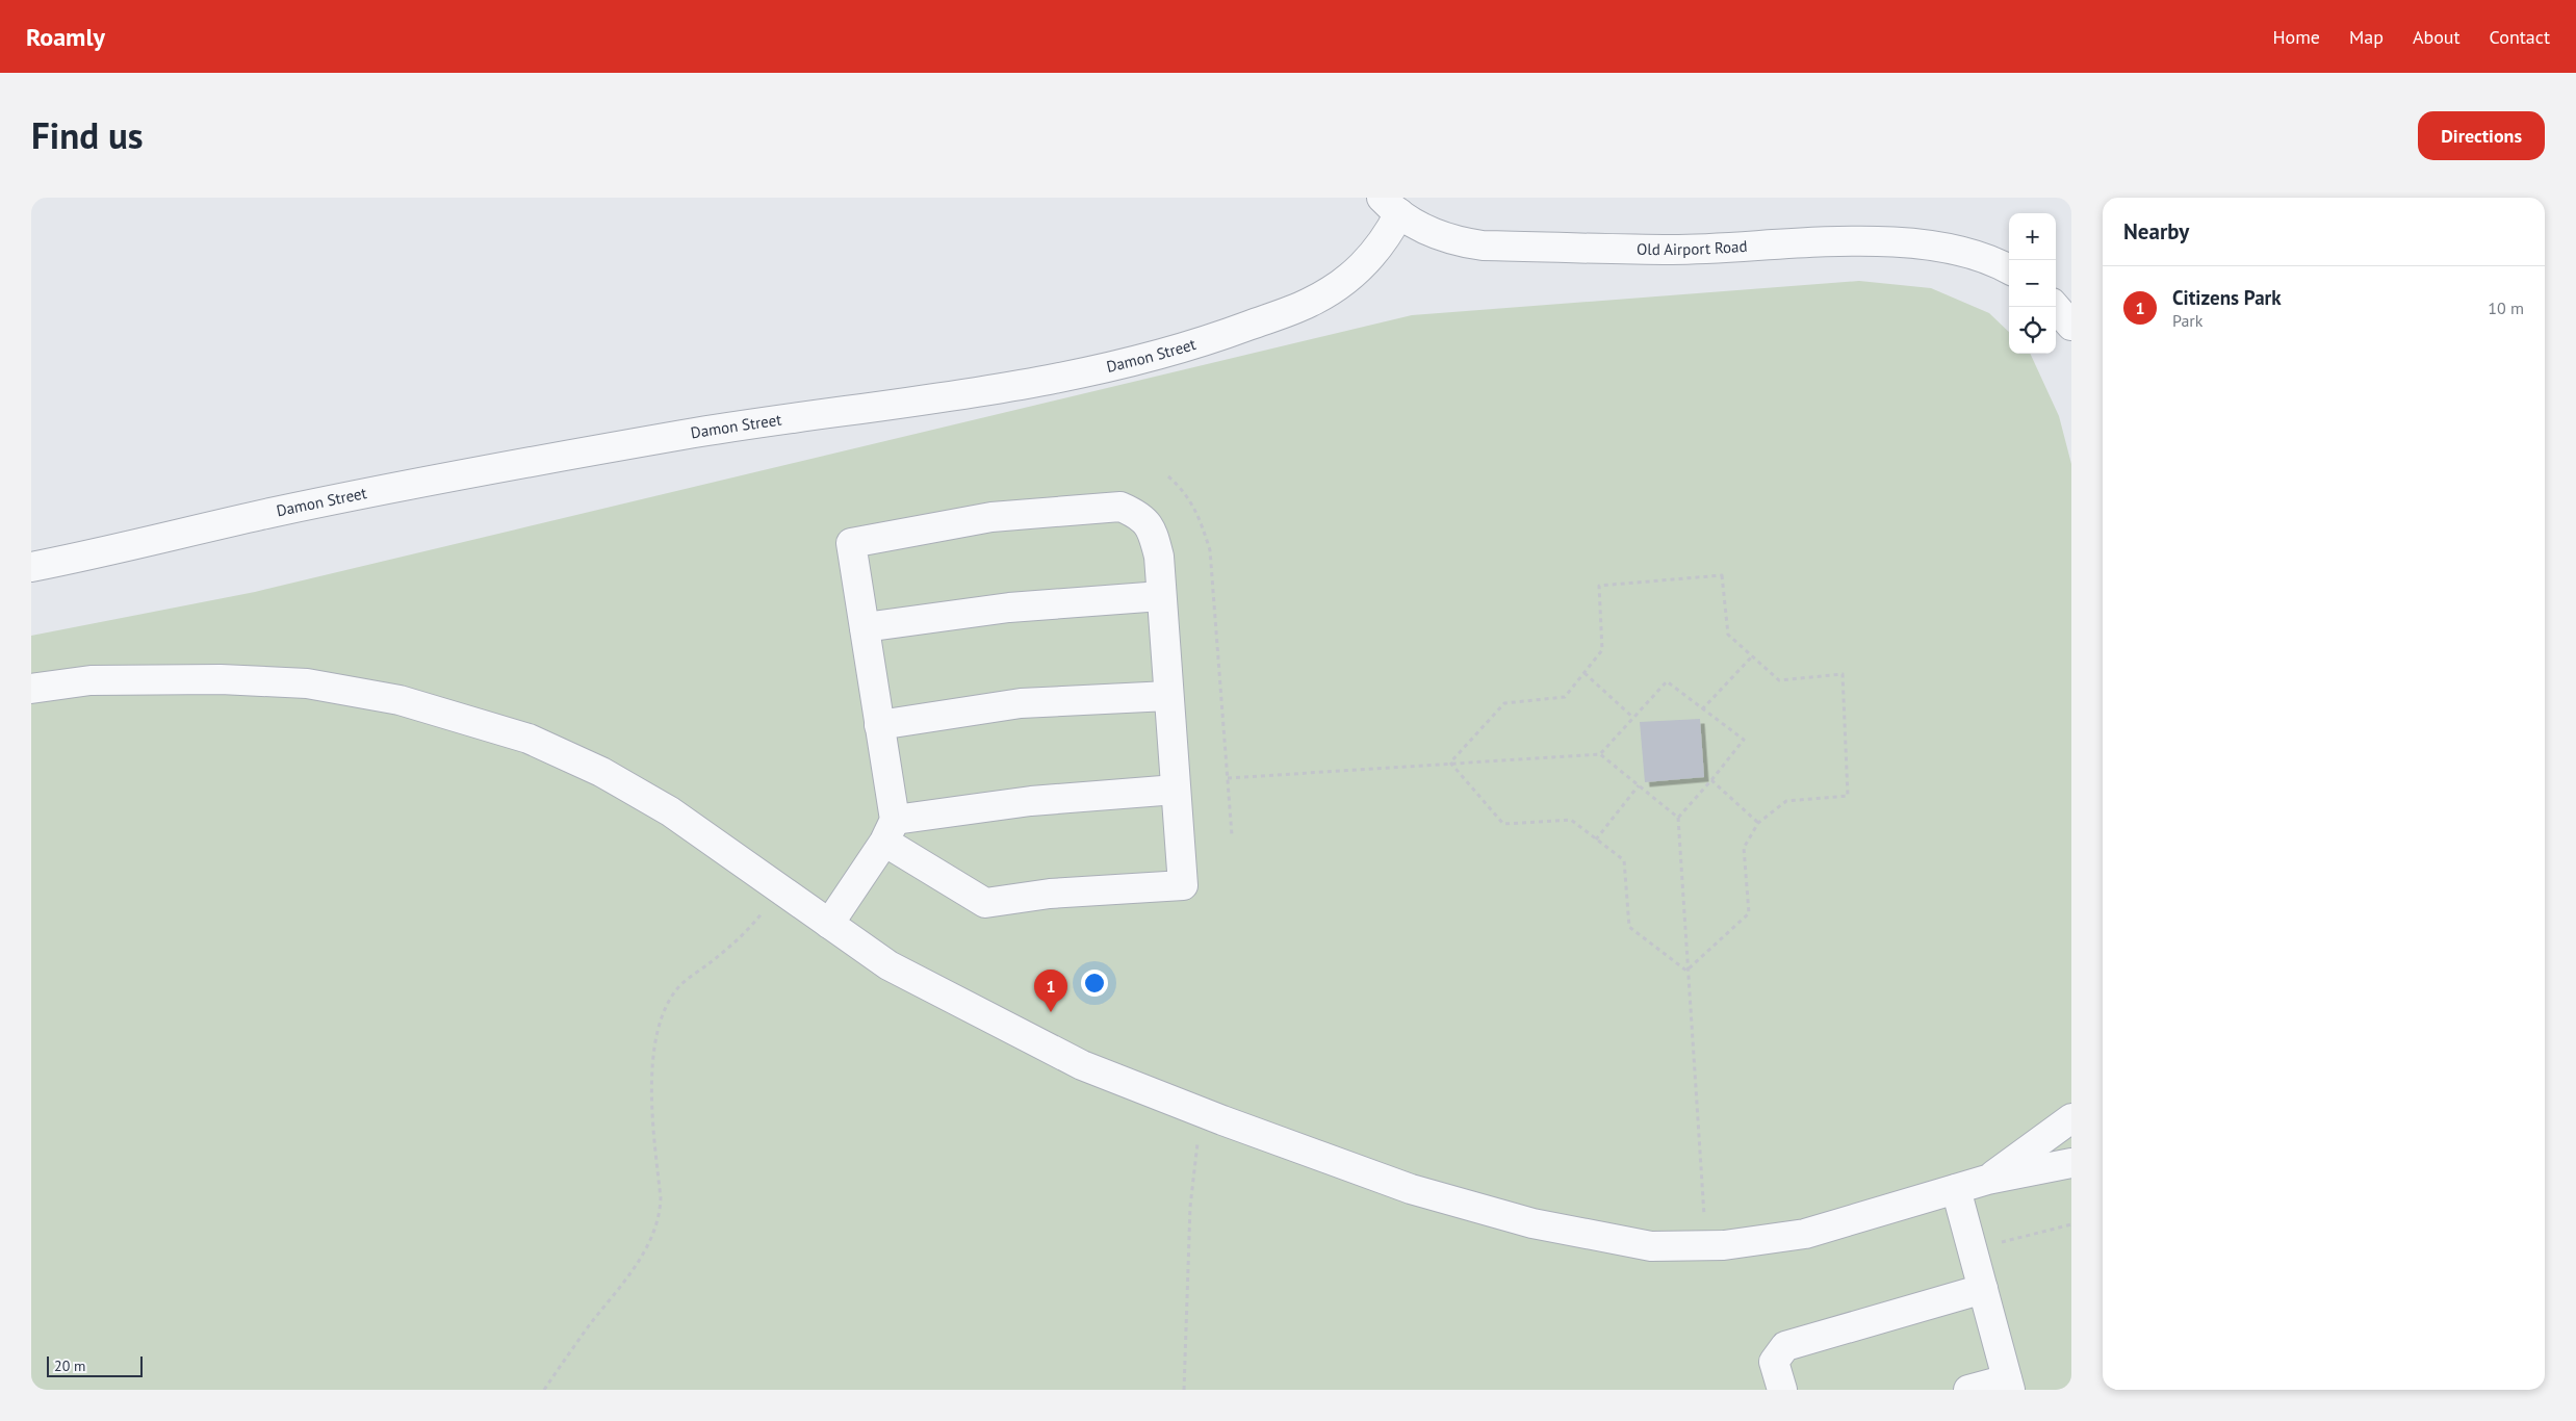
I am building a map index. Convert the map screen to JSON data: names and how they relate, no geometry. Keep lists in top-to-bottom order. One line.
{"streets":{"street":["Old Airport Road","Damon Street"]},"crossings":[["Old Airport Road","Damon Street"]],"scale_bar":"20 m","page":{"header":"Roamly","nav":["Home","Map","About","Contact"],"title":"Find us","buttons":"Directions","heading":"Nearby","map_buttons":["+","−"],"list":[{"mark":"1","name":"Citizens Park","note":"Park","value":"10 m"}],"pins":"1","scale":"20 m"}}
